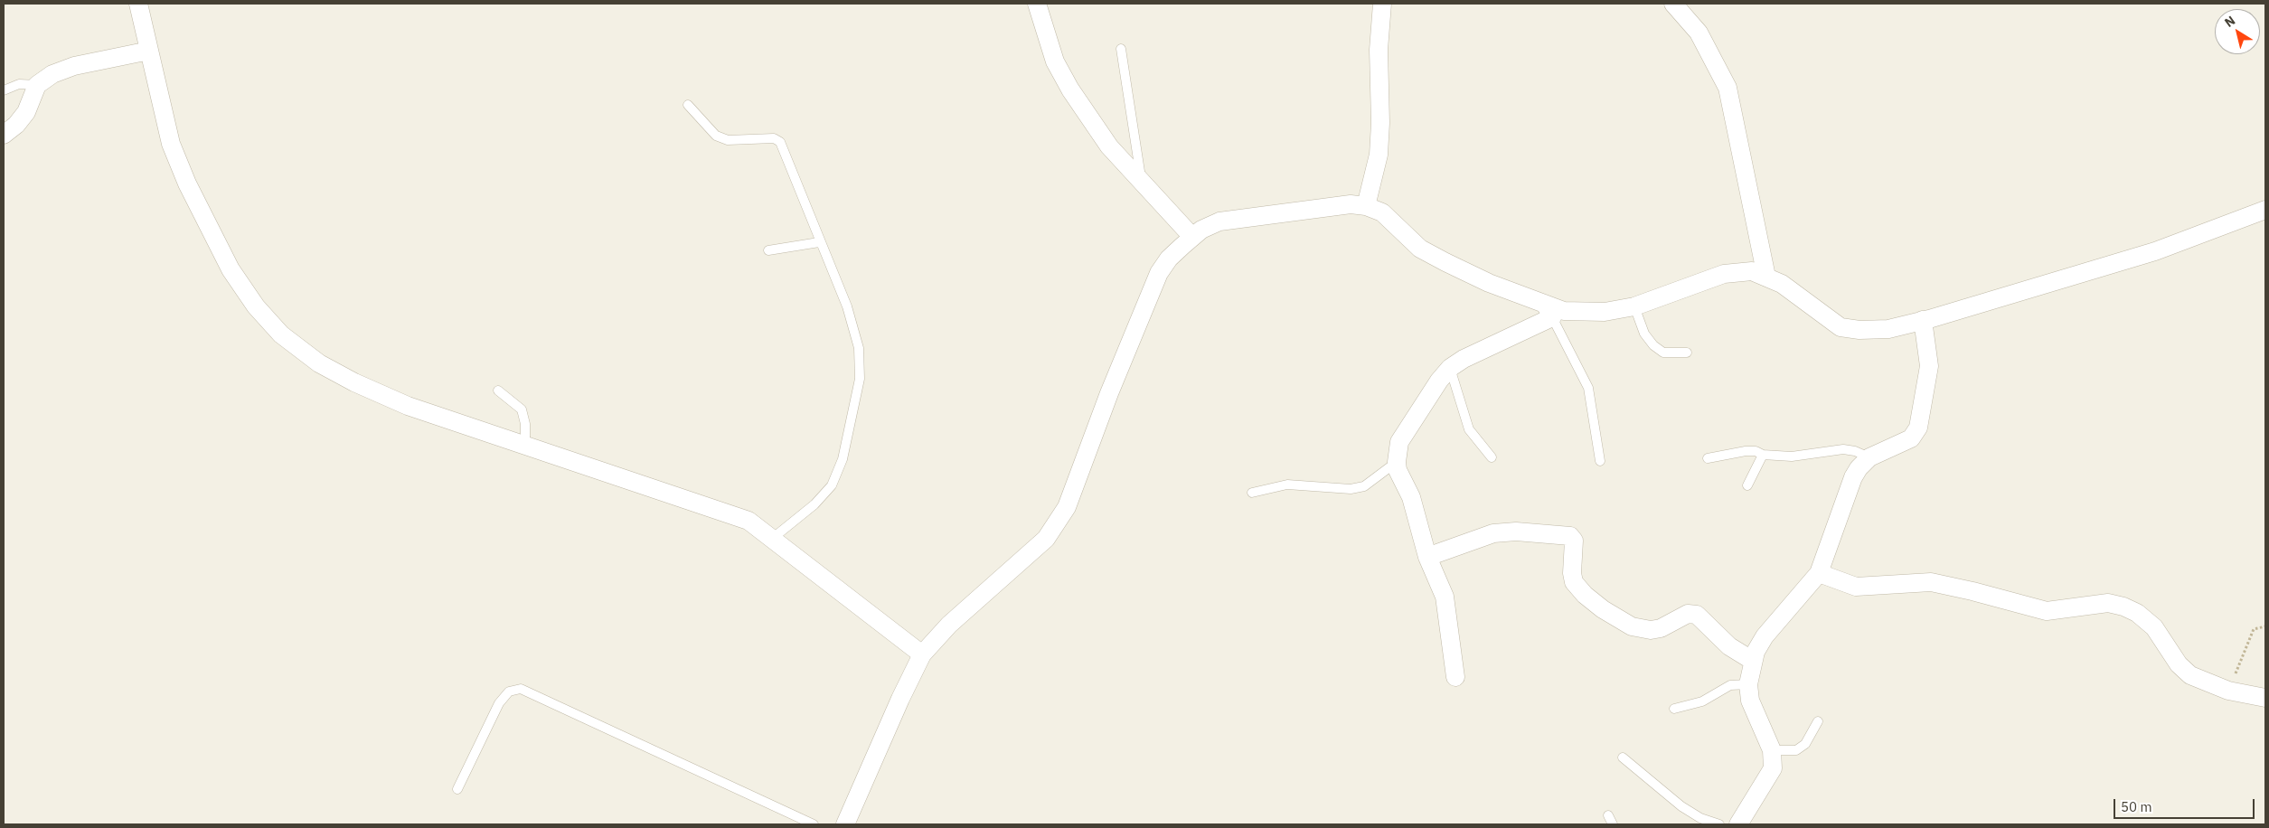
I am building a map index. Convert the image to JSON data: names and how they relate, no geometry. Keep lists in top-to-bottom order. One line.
{"scale_bar":"50 m","north":"top left"}
